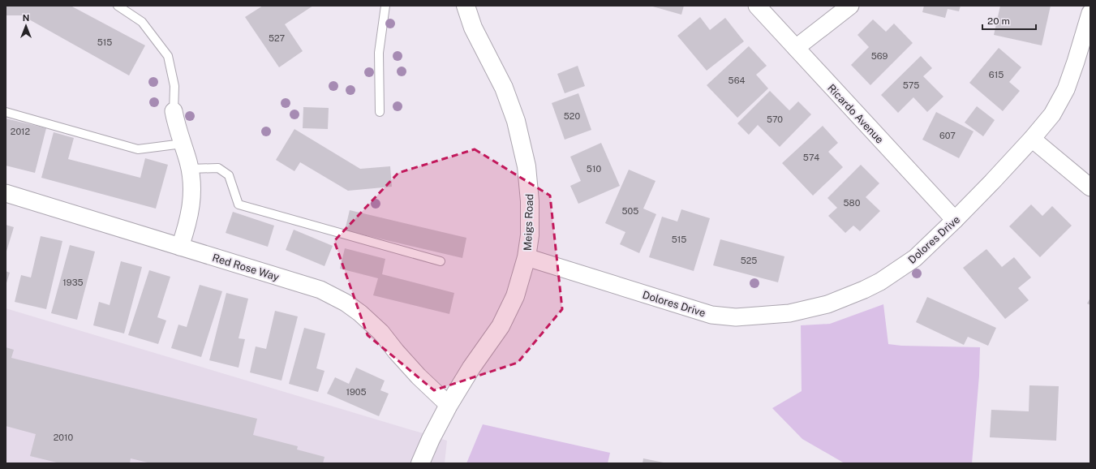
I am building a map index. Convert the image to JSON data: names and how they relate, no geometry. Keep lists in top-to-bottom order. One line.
{"streets":{"main road":["Meigs Road"],"street":["Ricardo Avenue","Dolores Drive","Red Rose Way"]},"crossings":[["Ricardo Avenue","Dolores Drive"],["Meigs Road","Dolores Drive"],["Meigs Road","Red Rose Way"]],"house_numbers":["527","515","569","615","564","575","520","570","2012","607","574","510","580","505","515","525","1935","1905","2010"],"scale_bar":"20 m","north":"top"}
